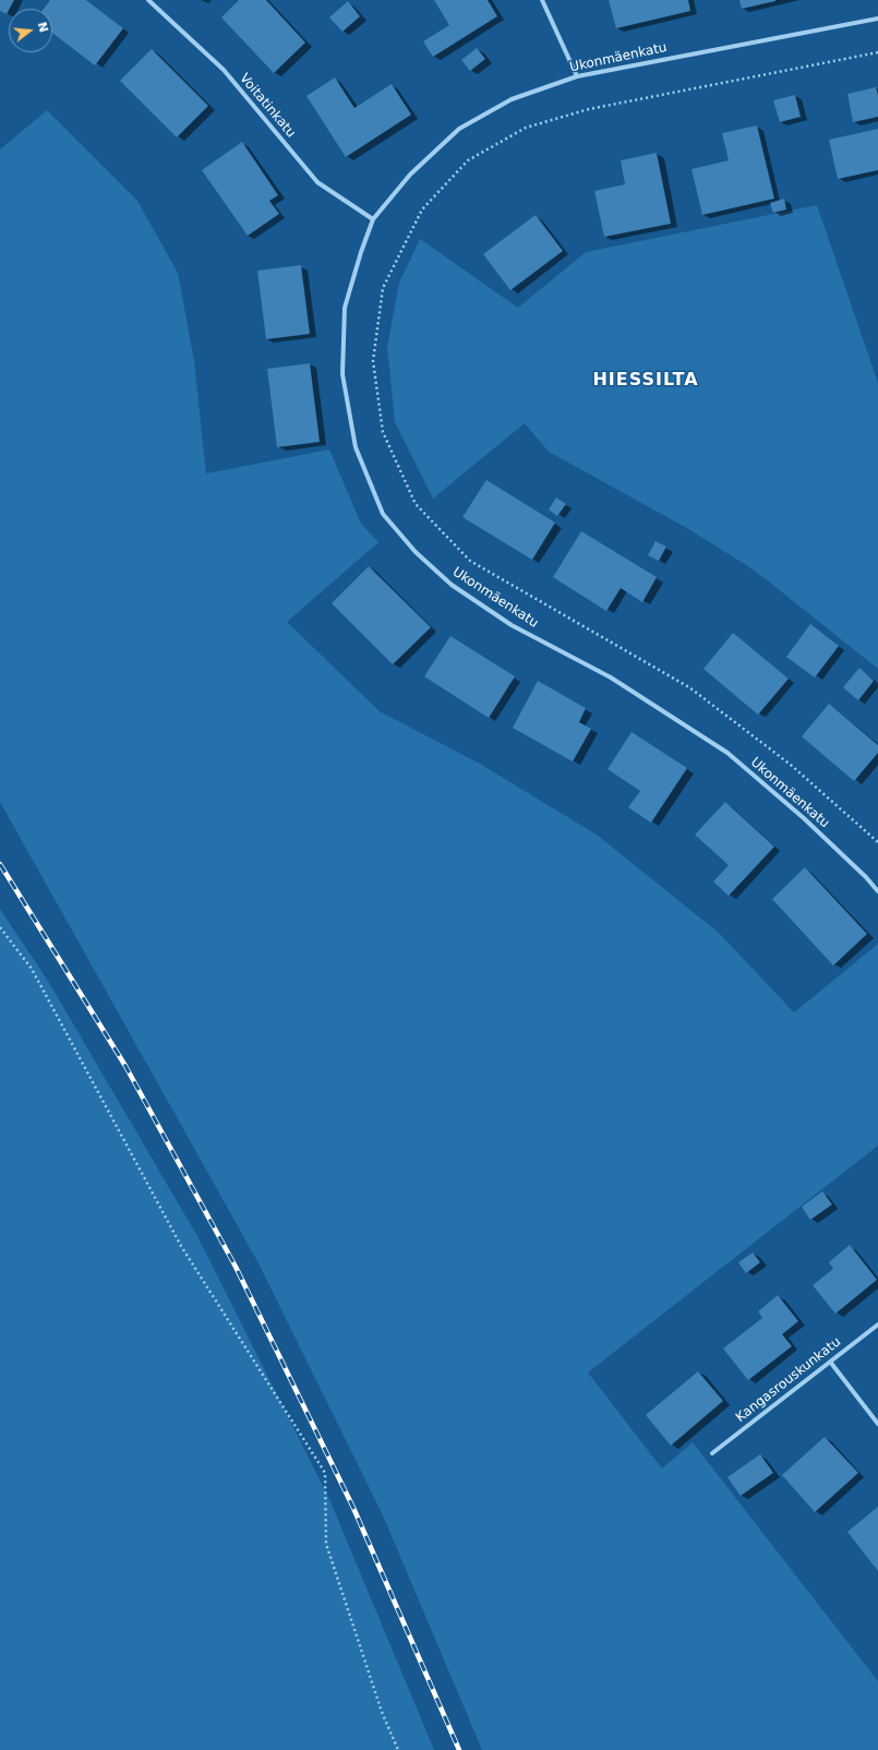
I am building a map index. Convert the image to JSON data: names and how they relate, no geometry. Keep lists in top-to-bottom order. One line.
{"streets":{"street":["Ukonmäenkatu","Voitatinkatu","Kangasrouskunkatu"]},"crossings":[["Ukonmäenkatu","Voitatinkatu"]],"districts":["HIESSILTA"],"north":"right"}
